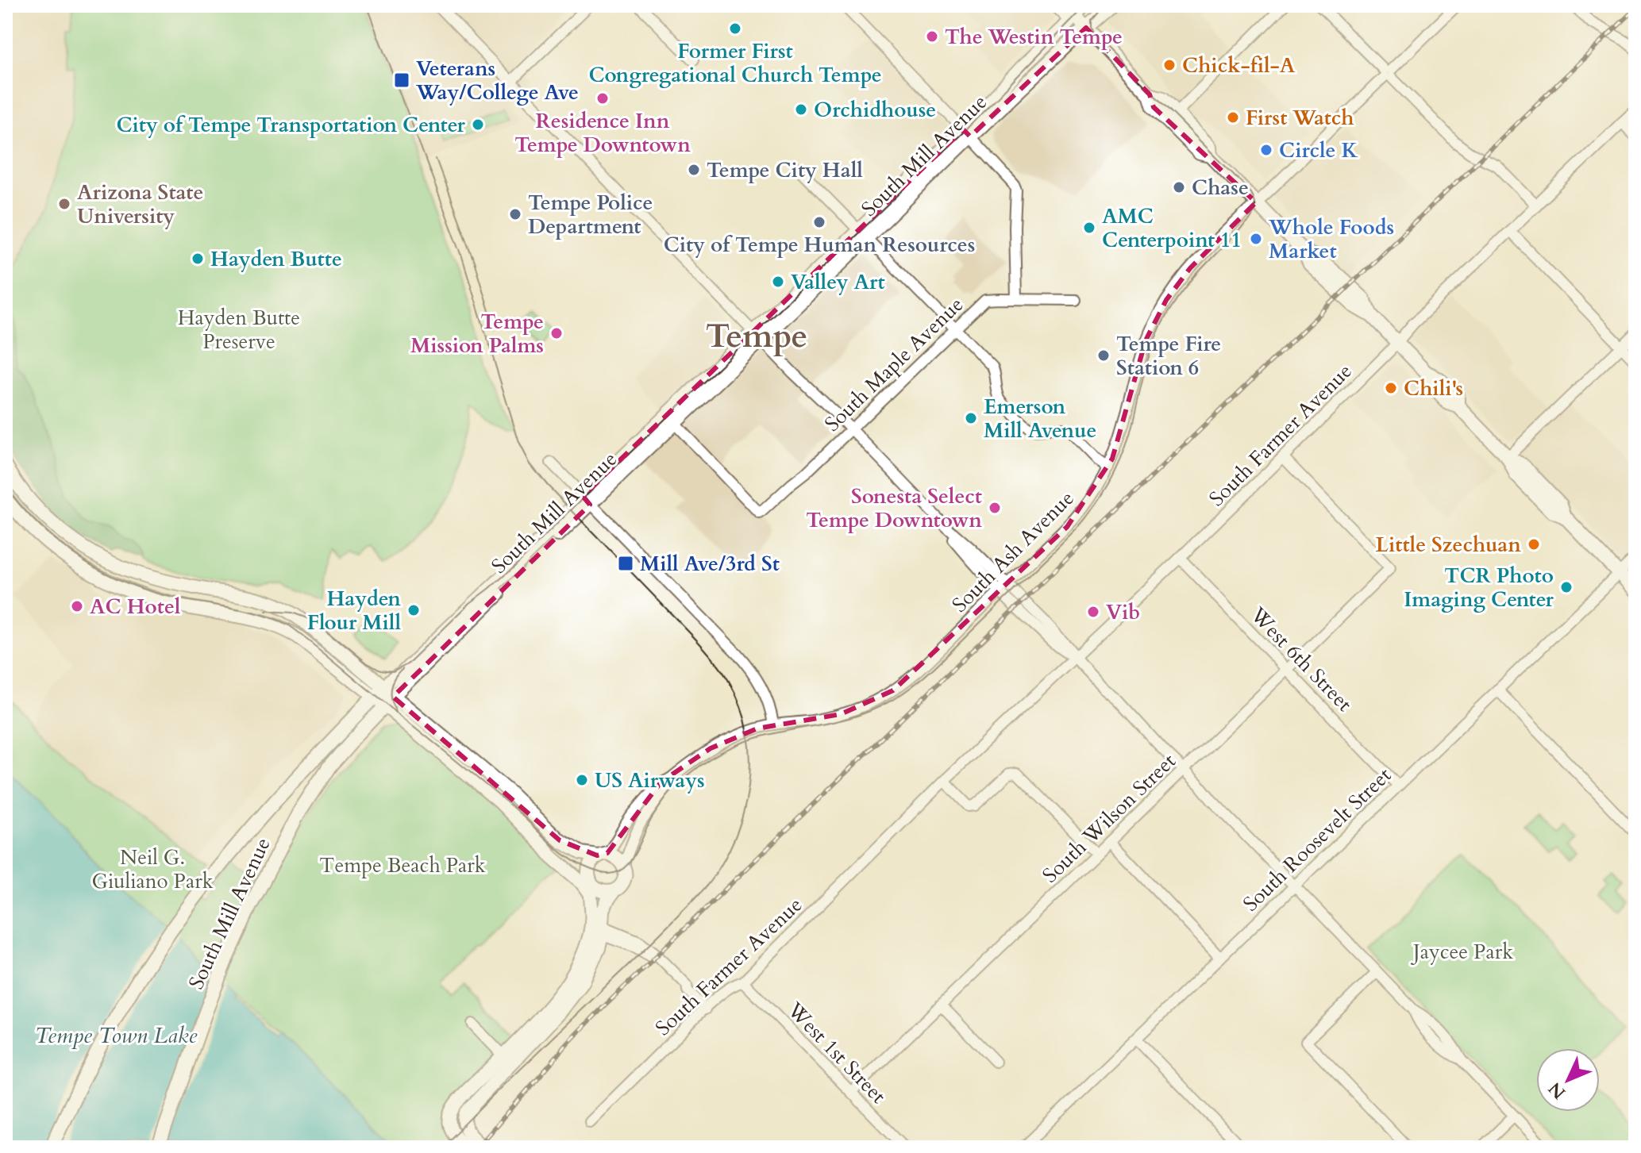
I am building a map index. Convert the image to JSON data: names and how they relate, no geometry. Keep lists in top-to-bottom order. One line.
{"streets":{"main road":["South Mill Avenue"],"street":["South Maple Avenue","South Farmer Avenue","South Ash Avenue","West 6th Street","South Wilson Street","South Roosevelt Street","West 1st Street"]},"crossings":[["South Mill Avenue","South Maple Avenue"],["South Farmer Avenue","West 6th Street"],["South Farmer Avenue","South Wilson Street"],["South Farmer Avenue","West 1st Street"],["West 6th Street","South Wilson Street"],["West 6th Street","South Roosevelt Street"],["South Wilson Street","West 1st Street"]],"districts":["Tempe"],"water":["Tempe Town Lake"],"parks":["Hayden Butte Preserve","Neil G. Giuliano Park","Tempe Beach Park","Jaycee Park"],"places":{"other":["Former First Congregational Church Tempe","The Westin Tempe","Chick-fil-A","Residence Inn Tempe Downtown","Orchidhouse","First Watch","City of Tempe Transportation Center","Circle K","Tempe City Hall","Chase","Arizona State University","Tempe Police Department","City of Tempe Human Resources","AMC Centerpoint 11","Whole Foods Market","Hayden Butte","Valley Art","Tempe Mission Palms","Tempe Fire Station 6","Chili's","Emerson Mill Avenue","Sonesta Select Tempe Downtown","Little Szechuan","TCR Photo Imaging Center","AC Hotel","Hayden Flour Mill","Vib","US Airways"],"transit":["Veterans Way/College Ave","Mill Ave/3rd St"]},"north":"bottom left"}
